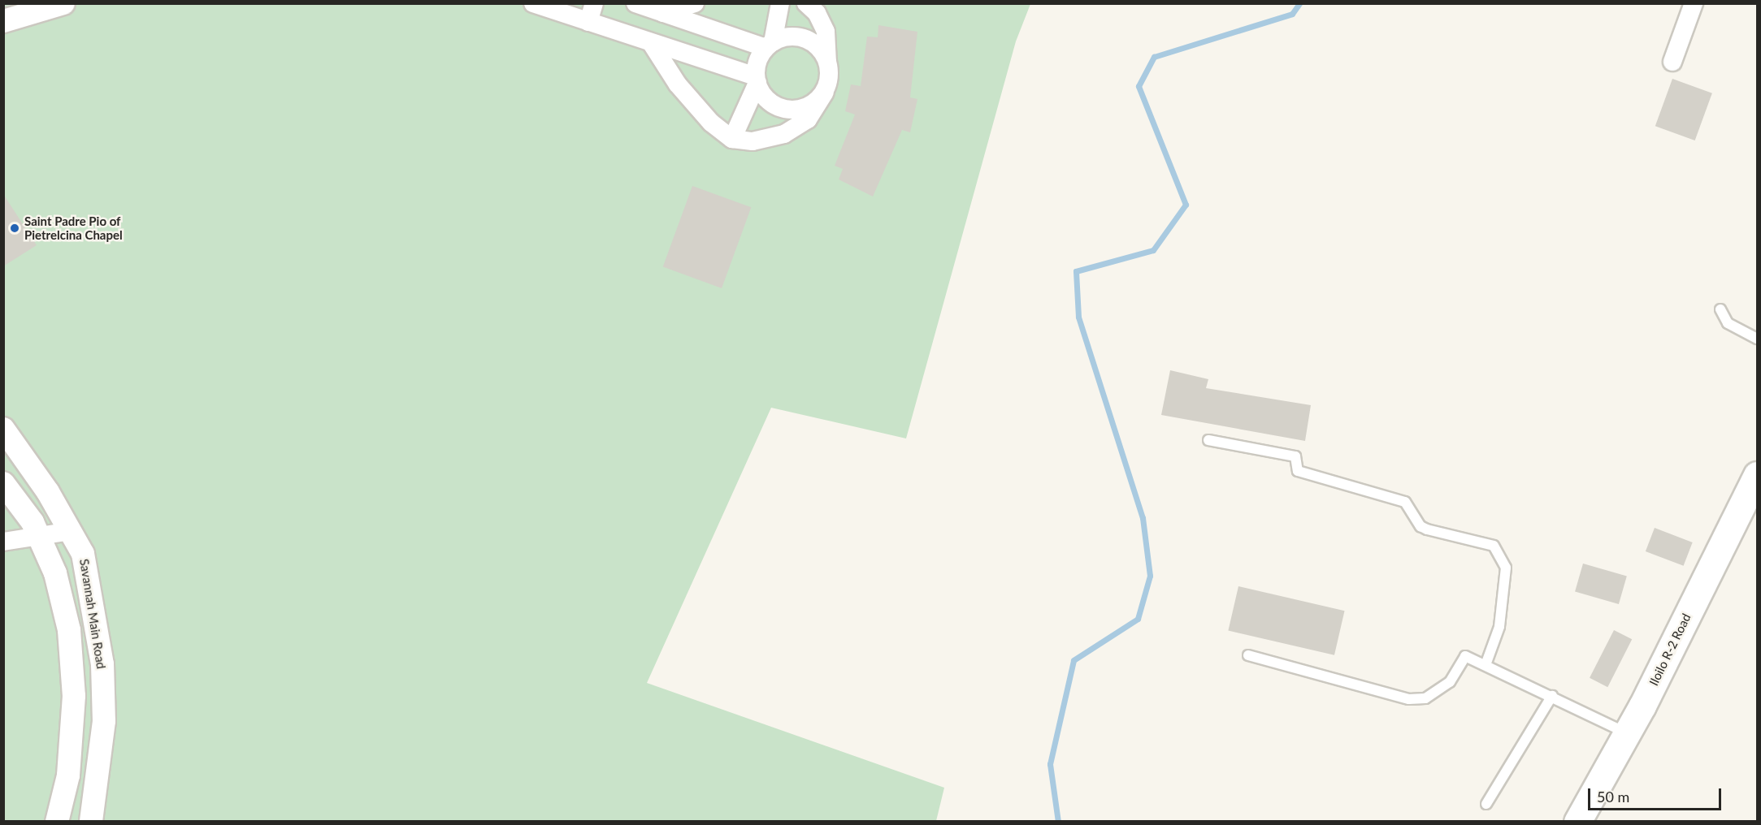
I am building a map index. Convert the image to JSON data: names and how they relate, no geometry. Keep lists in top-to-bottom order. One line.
{"streets":{"main road":["Iloilo R-2 Road"],"street":["Savannah Main Road"]},"places":["Saint Padre Pio of Pietrelcina Chapel"],"scale_bar":"50 m"}
